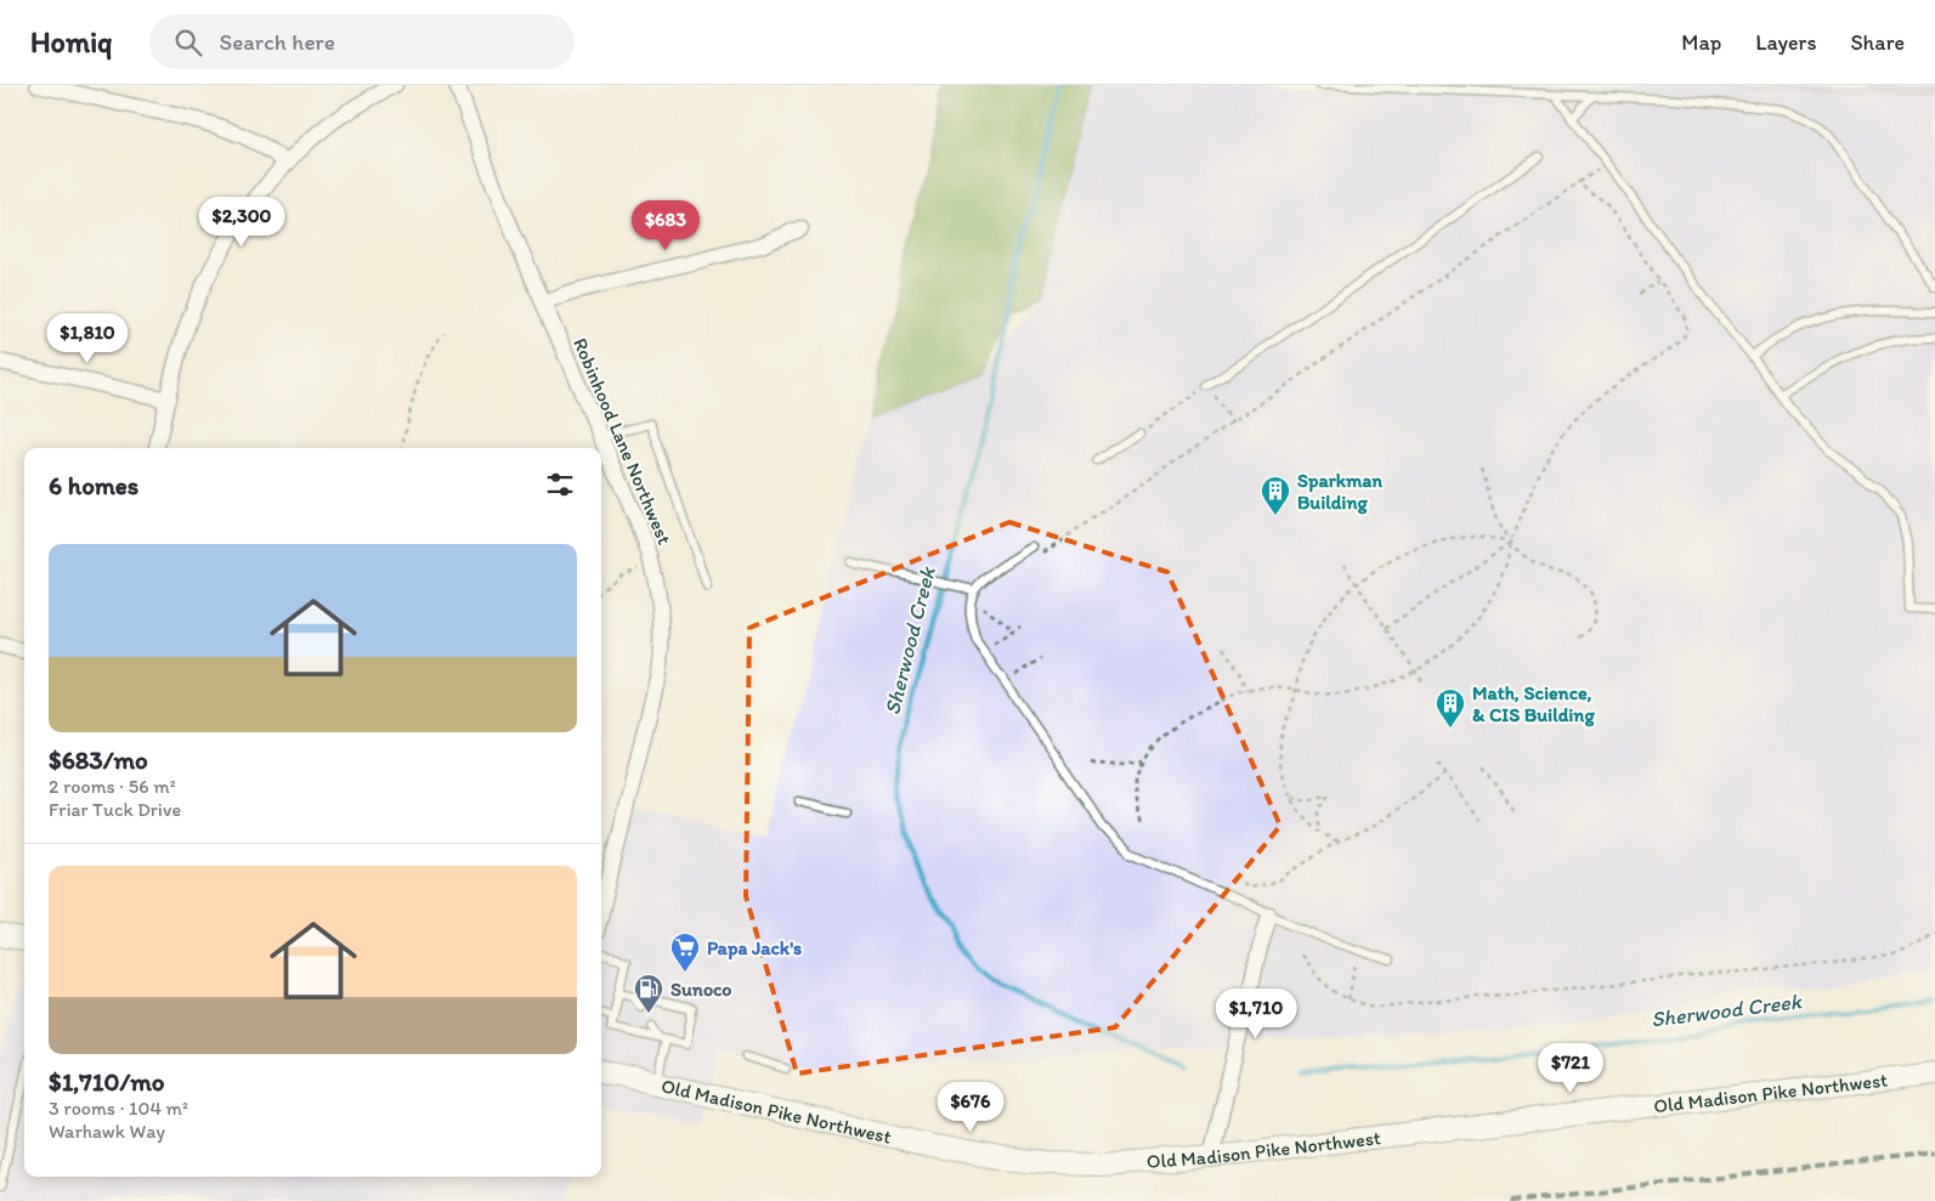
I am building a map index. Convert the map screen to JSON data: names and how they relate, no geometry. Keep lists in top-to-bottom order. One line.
{"streets":{"main road":["Old Madison Pike Northwest"],"street":["Robinhood Lane Northwest"]},"water":["Sherwood Creek"],"places":{"building":["Sparkman Building","Math, Science, & CIS Building"],"supermarket":["Papa Jack's"],"fuel station":["Sunoco"]},"page":{"header":"Homiq","search":"Search here","nav":["Map","Layers","Share"],"price":["$2,300","$683","$1,810","$1,710","$721","$676"],"heading":"6 homes","list":[{"name":"$683/mo","note":"2 rooms · 56 m² · Friar Tuck Drive"},{"name":"$1,710/mo","note":"3 rooms · 104 m² · Warhawk Way"}]}}
